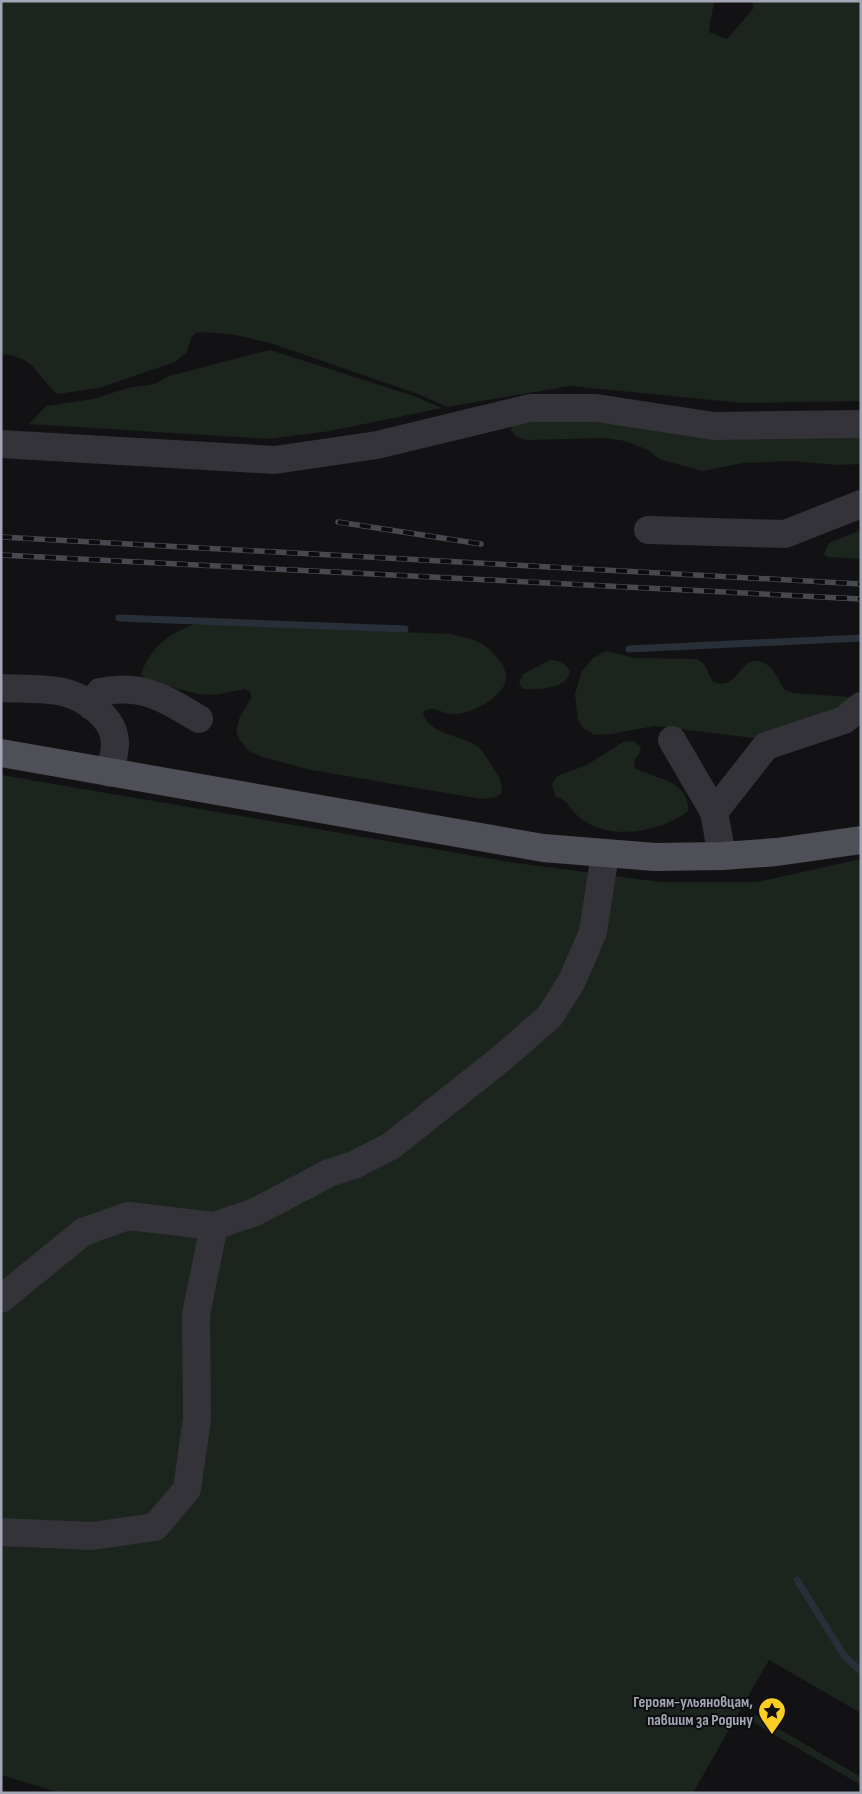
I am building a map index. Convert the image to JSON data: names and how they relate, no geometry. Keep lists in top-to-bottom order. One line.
{"places":{"place":["Героям-ульяновцам, павшим за Родину"]}}
